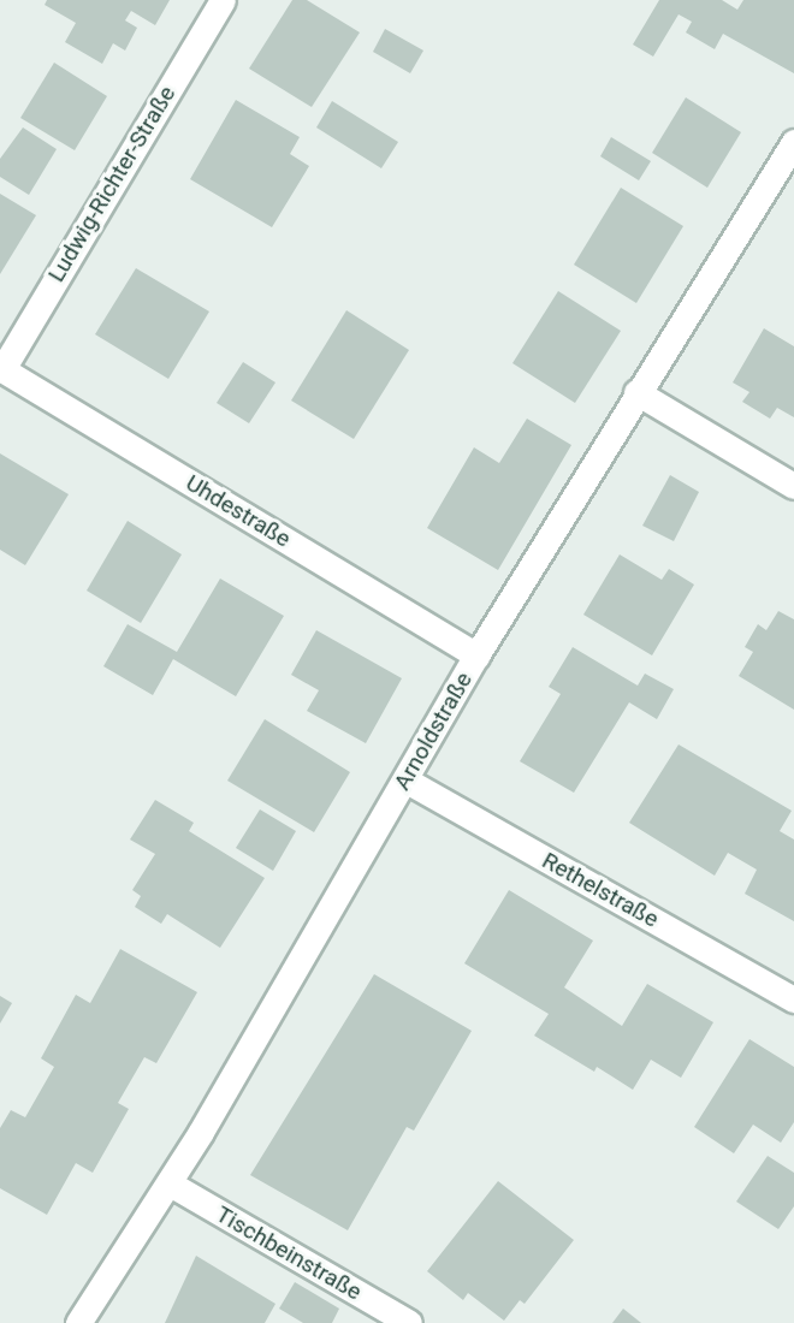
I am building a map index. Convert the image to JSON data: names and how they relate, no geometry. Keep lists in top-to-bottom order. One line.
{"streets":{"street":["Ludwig-Richter-Straße","Uhdestraße","Arnoldstraße","Rethelstraße","Tischbeinstraße"]},"crossings":[["Ludwig-Richter-Straße","Uhdestraße"],["Uhdestraße","Arnoldstraße"],["Arnoldstraße","Rethelstraße"],["Arnoldstraße","Tischbeinstraße"]]}
